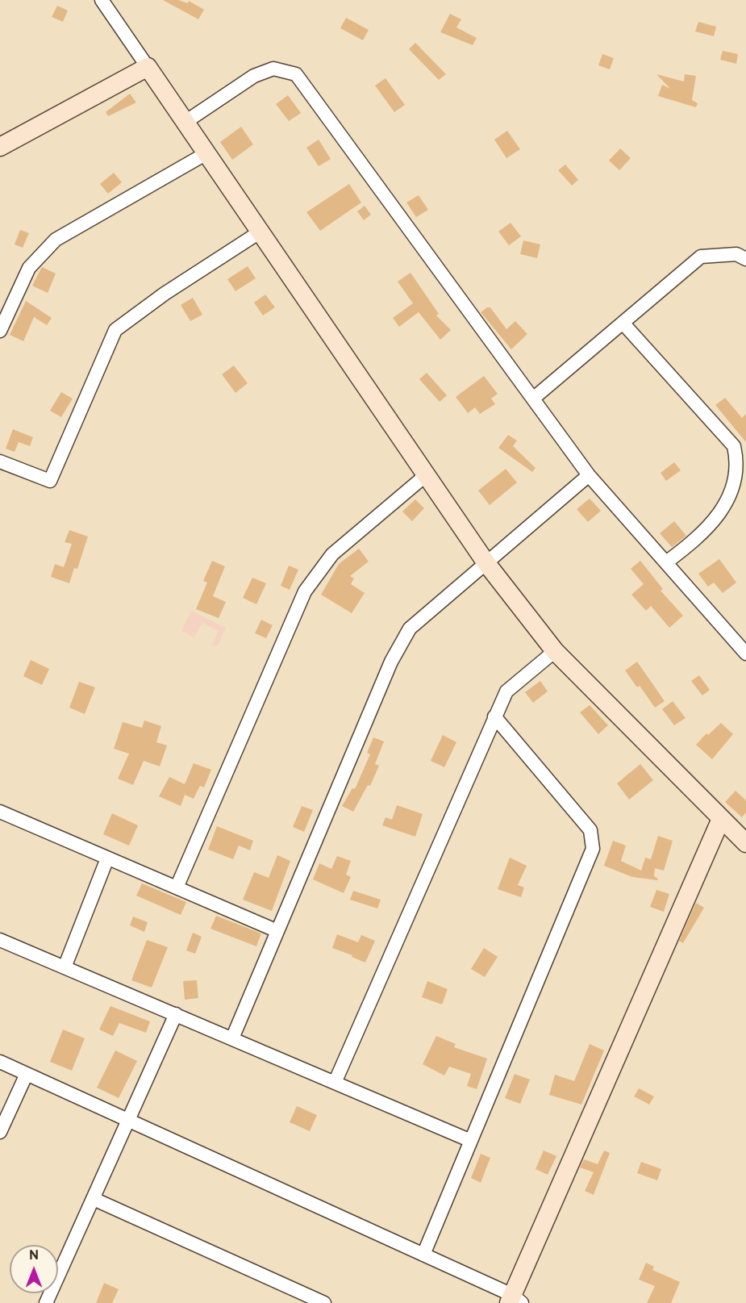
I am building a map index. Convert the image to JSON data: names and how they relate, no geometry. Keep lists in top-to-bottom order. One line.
{"north":"top"}
